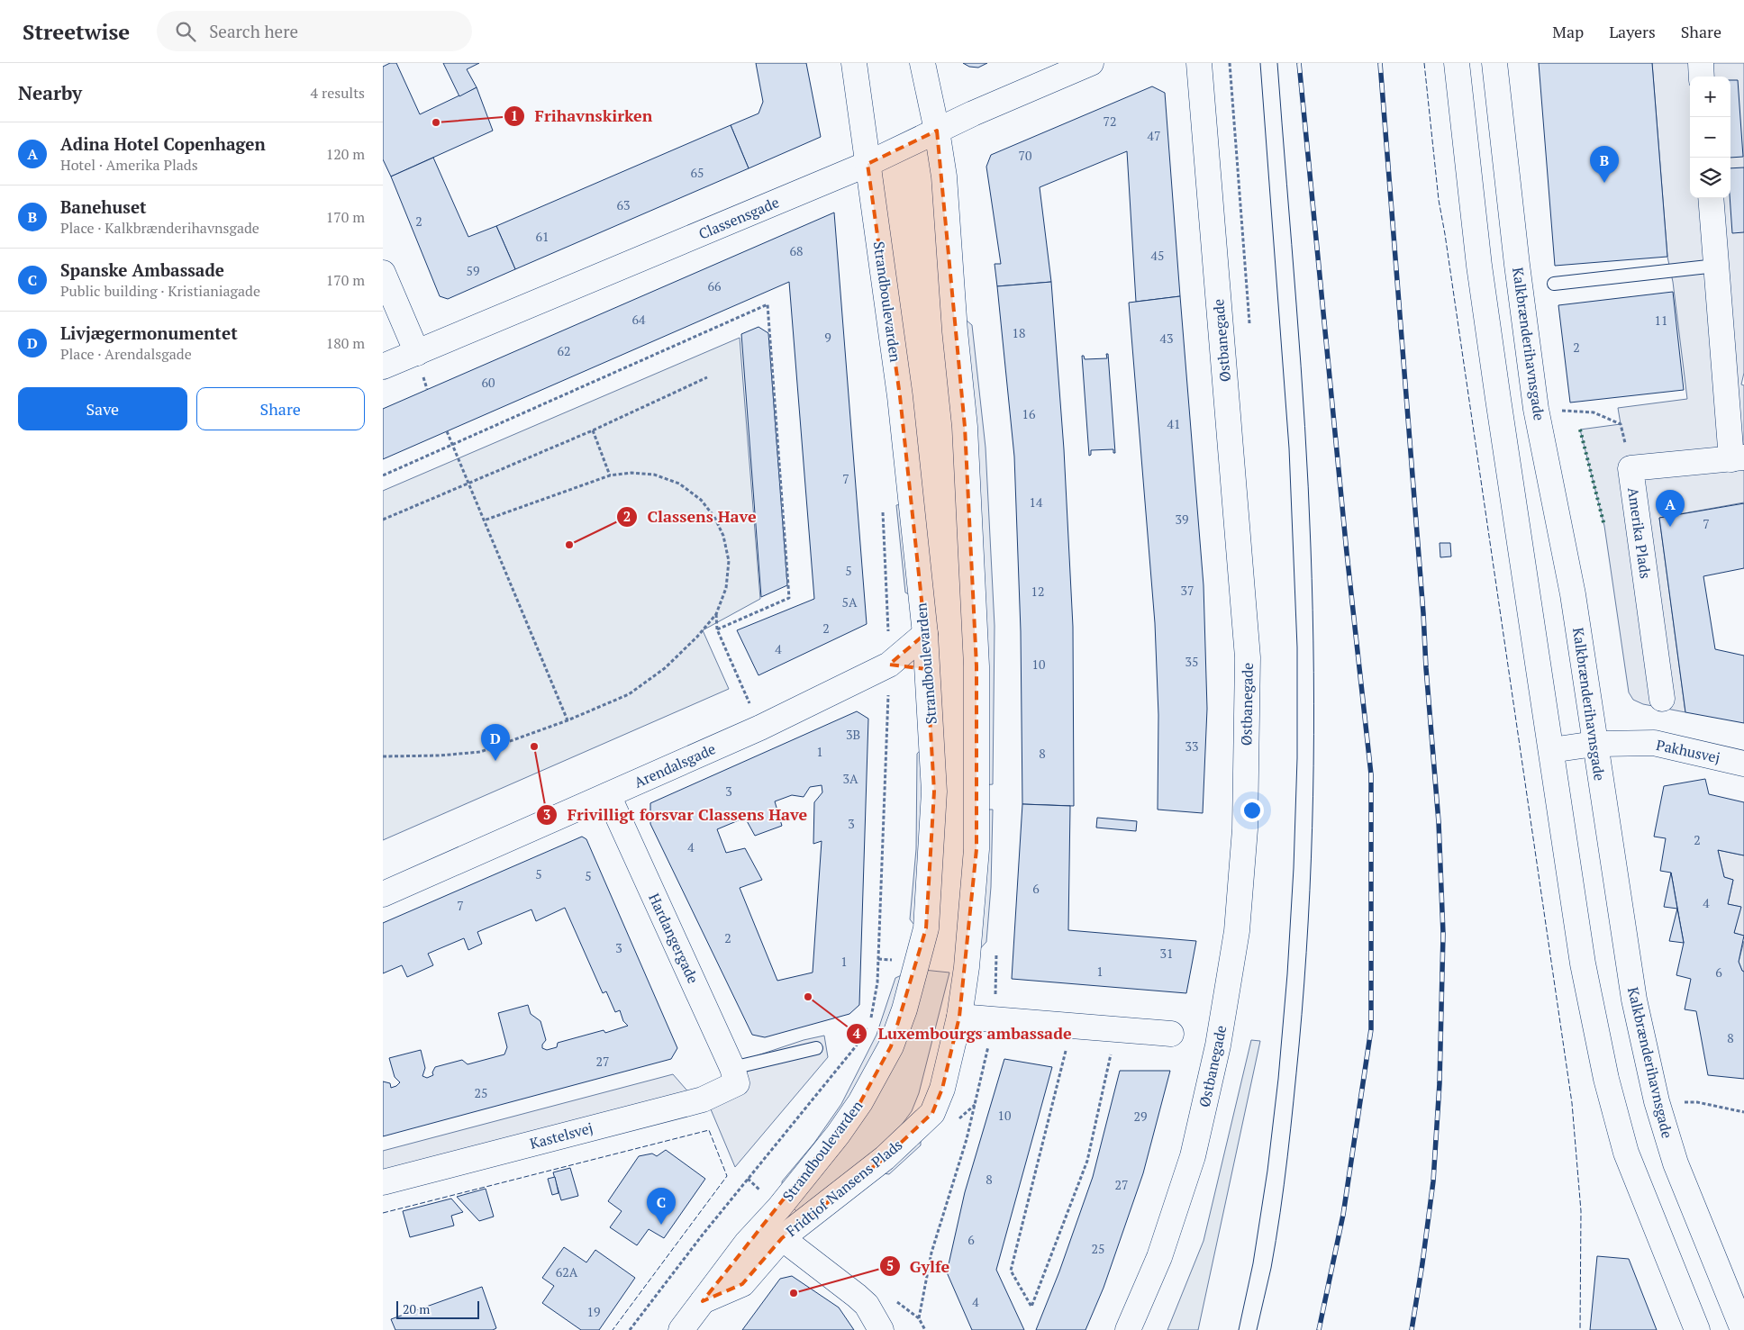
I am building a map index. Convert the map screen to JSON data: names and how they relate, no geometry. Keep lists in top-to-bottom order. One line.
{"streets":{"street":["Classensgade","Strandboulevarden","Østbanegade","Kalkbrænderihavnsgade","Amerika Plads","Pakhusvej","Arendalsgade","Hardangergade","Kastelsvej","Fridtjof Nansens Plads"]},"crossings":[["Classensgade","Strandboulevarden"],["Strandboulevarden","Arendalsgade"],["Strandboulevarden","Fridtjof Nansens Plads"],["Kalkbrænderihavnsgade","Pakhusvej"],["Arendalsgade","Hardangergade"],["Hardangergade","Kastelsvej"]],"places":["Frihavnskirken","Classens Have","Frivilligt forsvar Classens Have","Luxembourgs ambassade","Gylfe"],"house_numbers":["72","47","70","65","63","2","61","68","45","59","66","64","11","18","9","43","2","62","60","16","41","7","14","39","7","5","37","12","5A","2","4","35","10","3B","33","1","8","3A","3","3","2","4","5","5","6","4","7","2","3","31","1","1","6","8","27","25","10","29","8","27","6","25","62A","4","19"],"scale_bar":"20 m","page":{"header":"Streetwise","search":"Search here","nav":["Map","Layers","Share"],"heading":["Nearby","4 results"],"map_buttons":["+","−"],"list":[{"mark":"A","name":"Adina Hotel Copenhagen","note":"Hotel · Amerika Plads","value":"120 m"},{"mark":"B","name":"Banehuset","note":"Place · Kalkbrænderihavnsgade","value":"170 m"},{"mark":"C","name":"Spanske Ambassade","note":"Public building · Kristianiagade","value":"170 m"},{"mark":"D","name":"Livjægermonumentet","note":"Place · Arendalsgade","value":"180 m"}],"pins":["B","A","D","C"],"buttons":["Save","Share"],"scale":"20 m"}}
